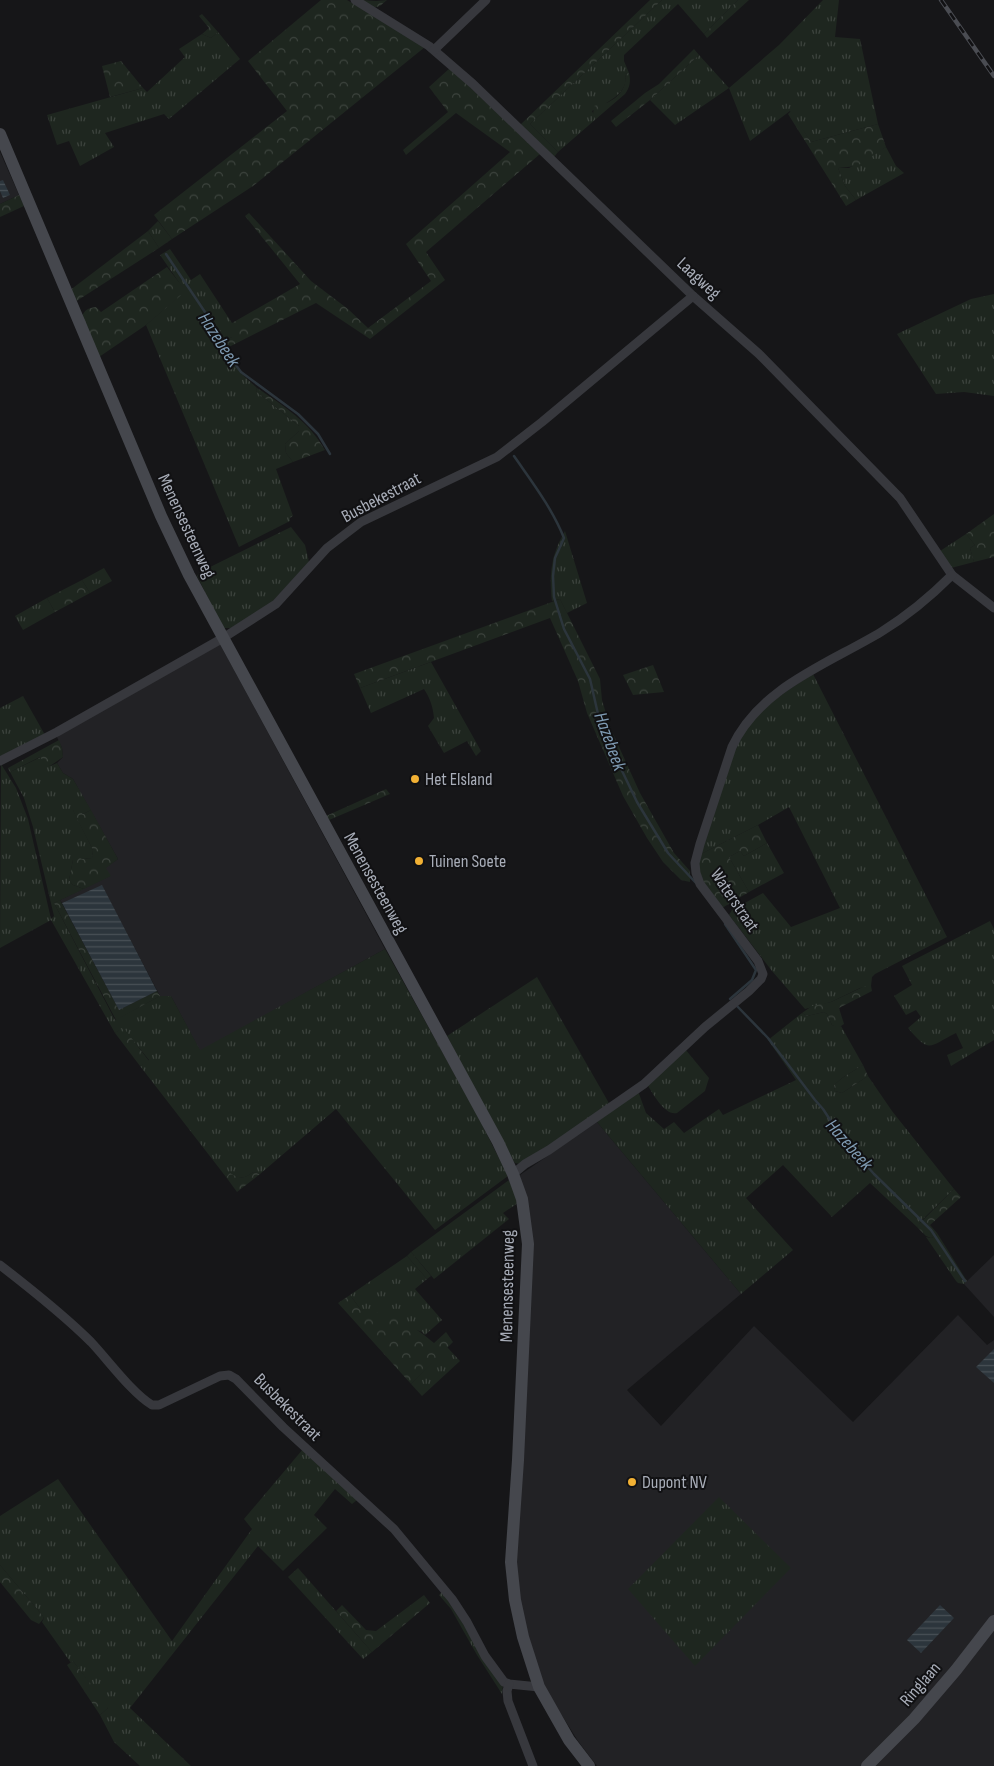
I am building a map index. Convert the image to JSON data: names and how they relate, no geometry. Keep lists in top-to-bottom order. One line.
{"streets":{"street":["Laagweg","Busbekestraat","Menensesteenweg","Waterstraat","Ringlaan"]},"crossings":[["Laagweg","Busbekestraat"],["Laagweg","Waterstraat"],["Busbekestraat","Menensesteenweg"],["Menensesteenweg","Waterstraat"]],"water":["Hazebeek"],"places":["Het Elsland","Tuinen Soete","Dupont NV"]}
